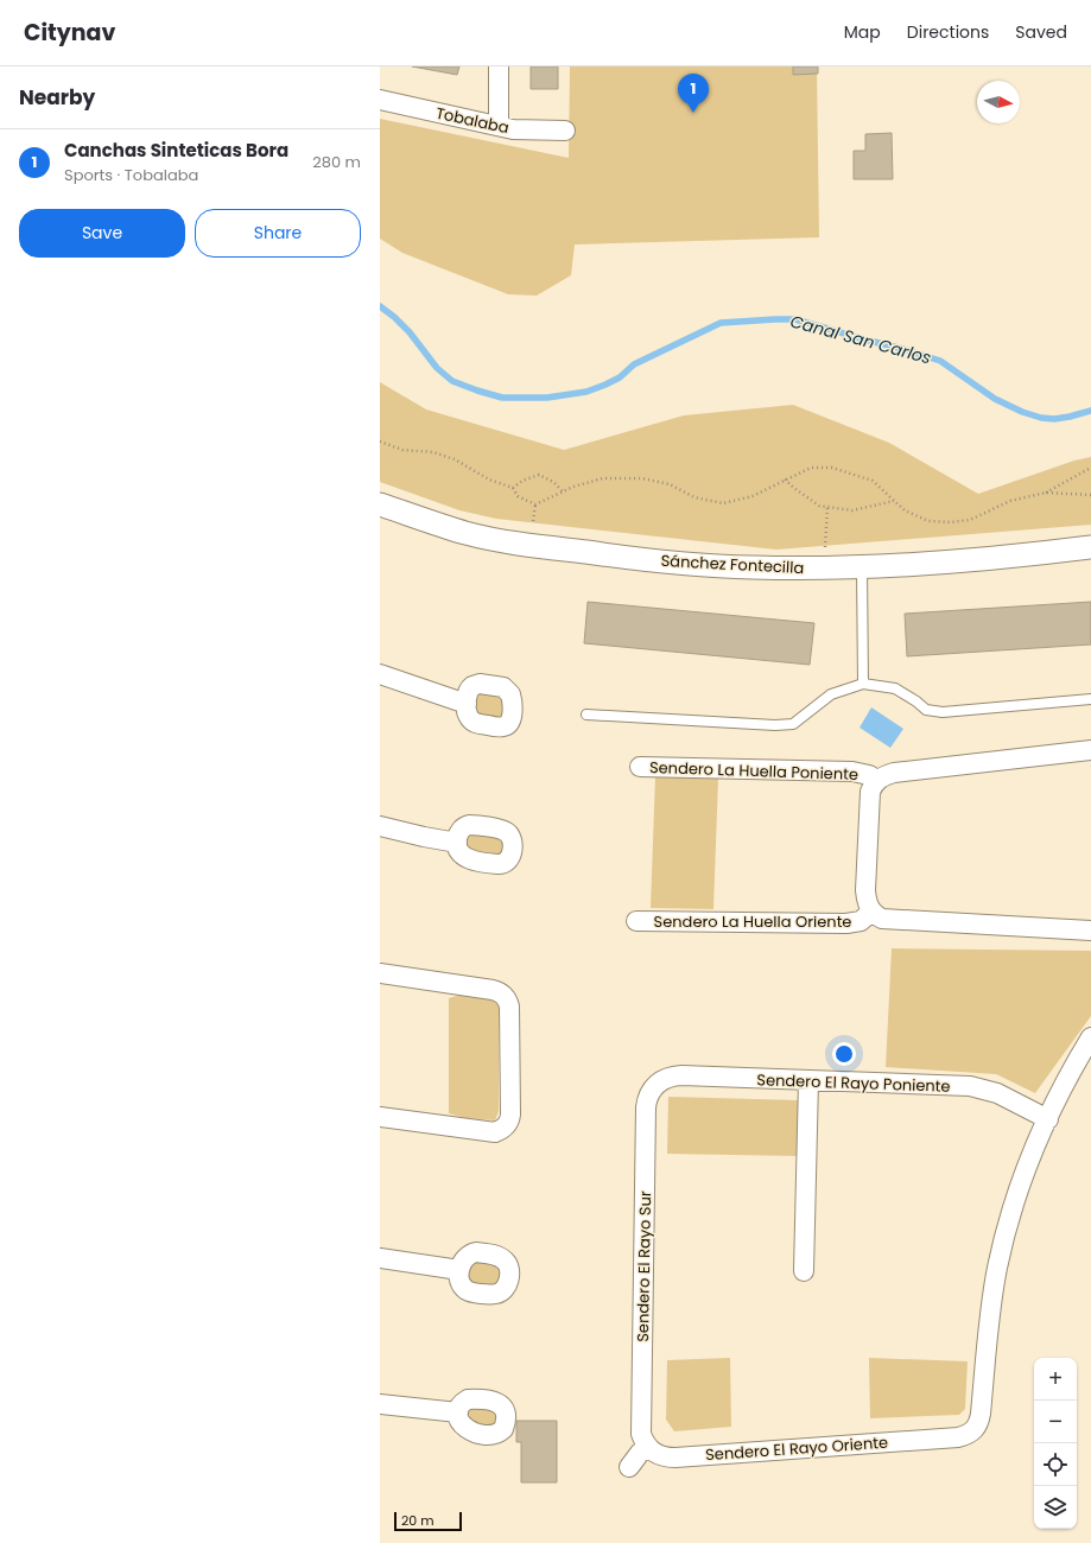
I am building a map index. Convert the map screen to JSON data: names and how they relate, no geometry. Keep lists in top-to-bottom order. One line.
{"streets":{"street":["Tobalaba","Sánchez Fontecilla","Sendero La Huella Poniente","Sendero La Huella Oriente","Sendero El Rayo Poniente","Sendero El Rayo Sur","Sendero El Rayo Oriente"]},"crossings":[["Sendero El Rayo Poniente","Sendero El Rayo Sur"],["Sendero El Rayo Poniente","Sendero El Rayo Oriente"],["Sendero El Rayo Sur","Sendero El Rayo Oriente"]],"water":["Canal San Carlos"],"scale_bar":"20 m","north":"right","page":{"header":"Citynav","nav":["Map","Directions","Saved"],"heading":"Nearby","pins":"1","list":[{"mark":"1","name":"Canchas Sinteticas Bora","note":"Sports · Tobalaba","value":"280 m"}],"buttons":["Save","Share"],"map_buttons":["+","−"],"scale":"20 m"}}
